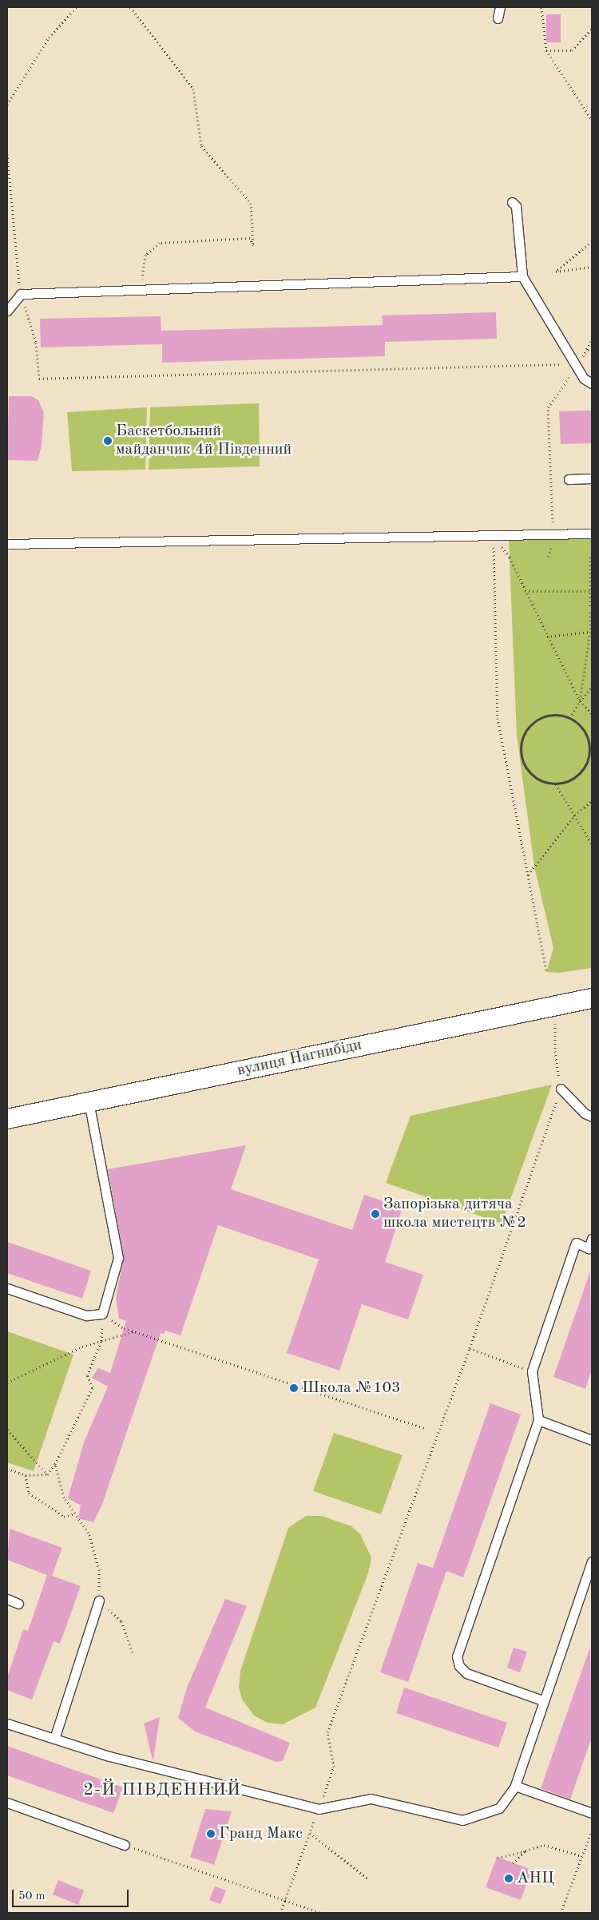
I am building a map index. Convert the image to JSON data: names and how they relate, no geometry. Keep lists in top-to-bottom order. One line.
{"streets":{"street":["вулиця Нагнибіди"]},"districts":["2-Й ПІВДЕННИЙ"],"places":["Баскетбольний майданчик 4й Південний","Запорізька дитяча школа мистецтв №2","Школа №103","Гранд Макс","АНЦ"],"scale_bar":"50 m"}
